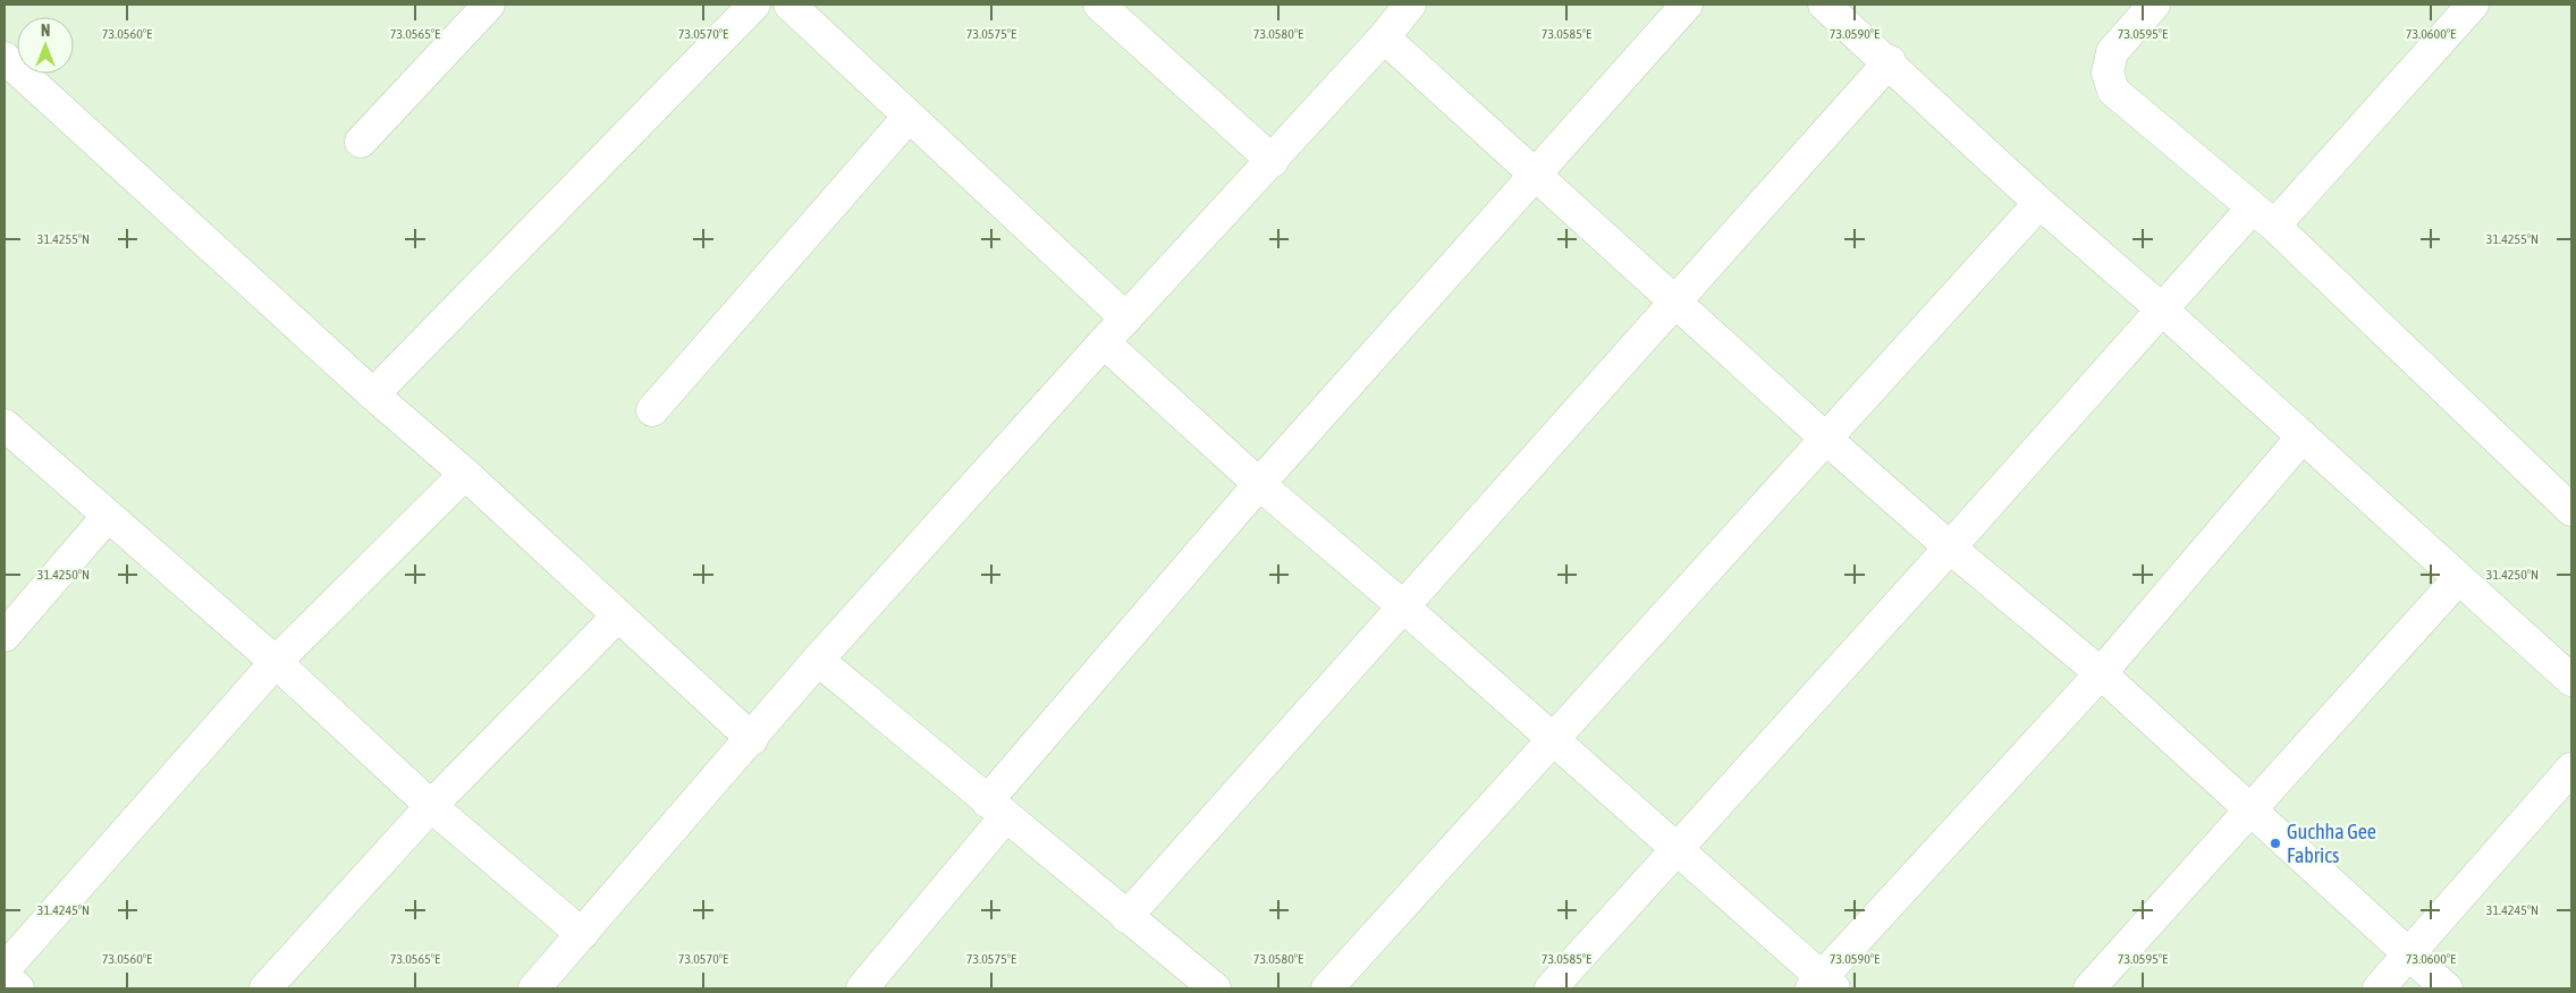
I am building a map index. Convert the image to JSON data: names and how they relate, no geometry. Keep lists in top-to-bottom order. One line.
{"places":["Guchha Gee Fabrics"],"north":"top","coordinates":["73.0560°E","73.0565°E","73.0570°E","73.0575°E","73.0580°E","73.0585°E","73.0590°E","73.0595°E","73.0600°E","31.4255°N","31.4250°N","31.4245°N"]}
